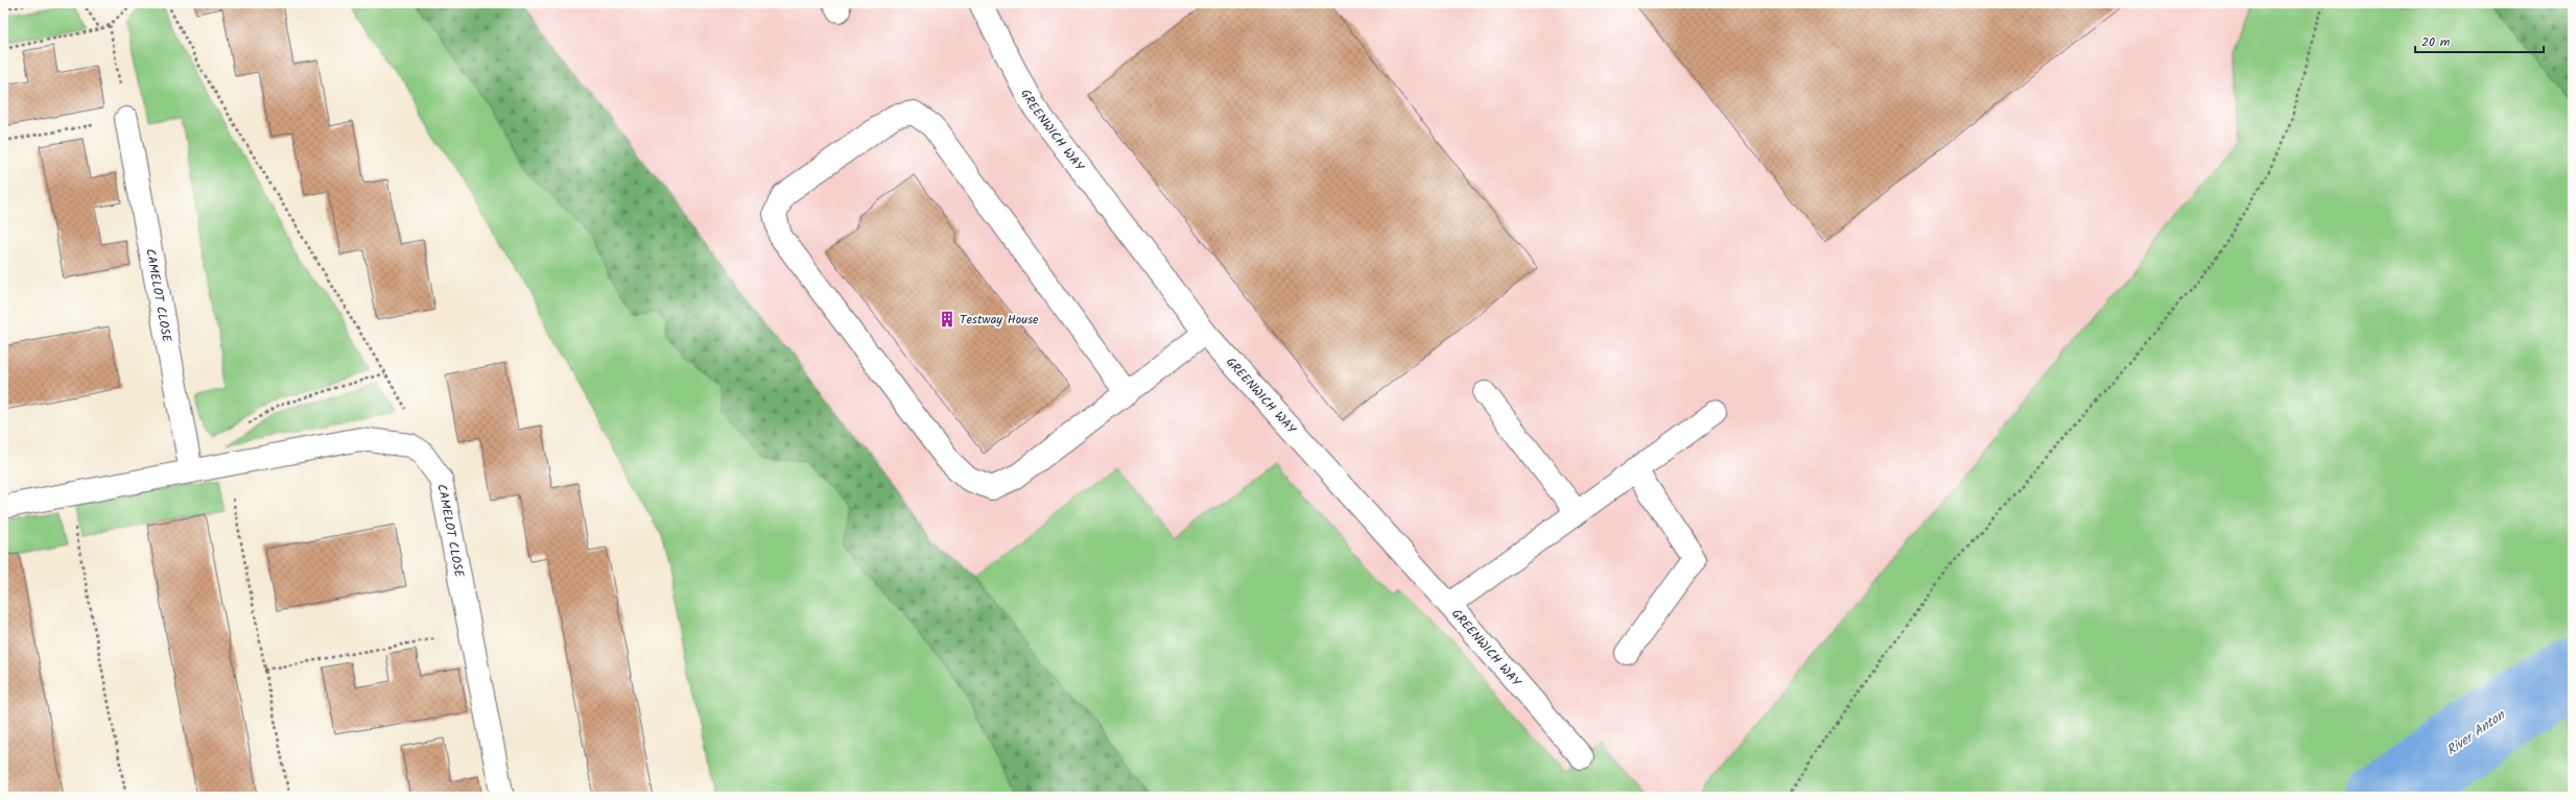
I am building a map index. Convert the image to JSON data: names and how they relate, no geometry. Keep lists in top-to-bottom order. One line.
{"streets":{"street":["GREENWICH WAY","CAMELOT CLOSE"]},"water":["River Anton"],"places":{"building":["Testway House"]},"scale_bar":"20 m"}
